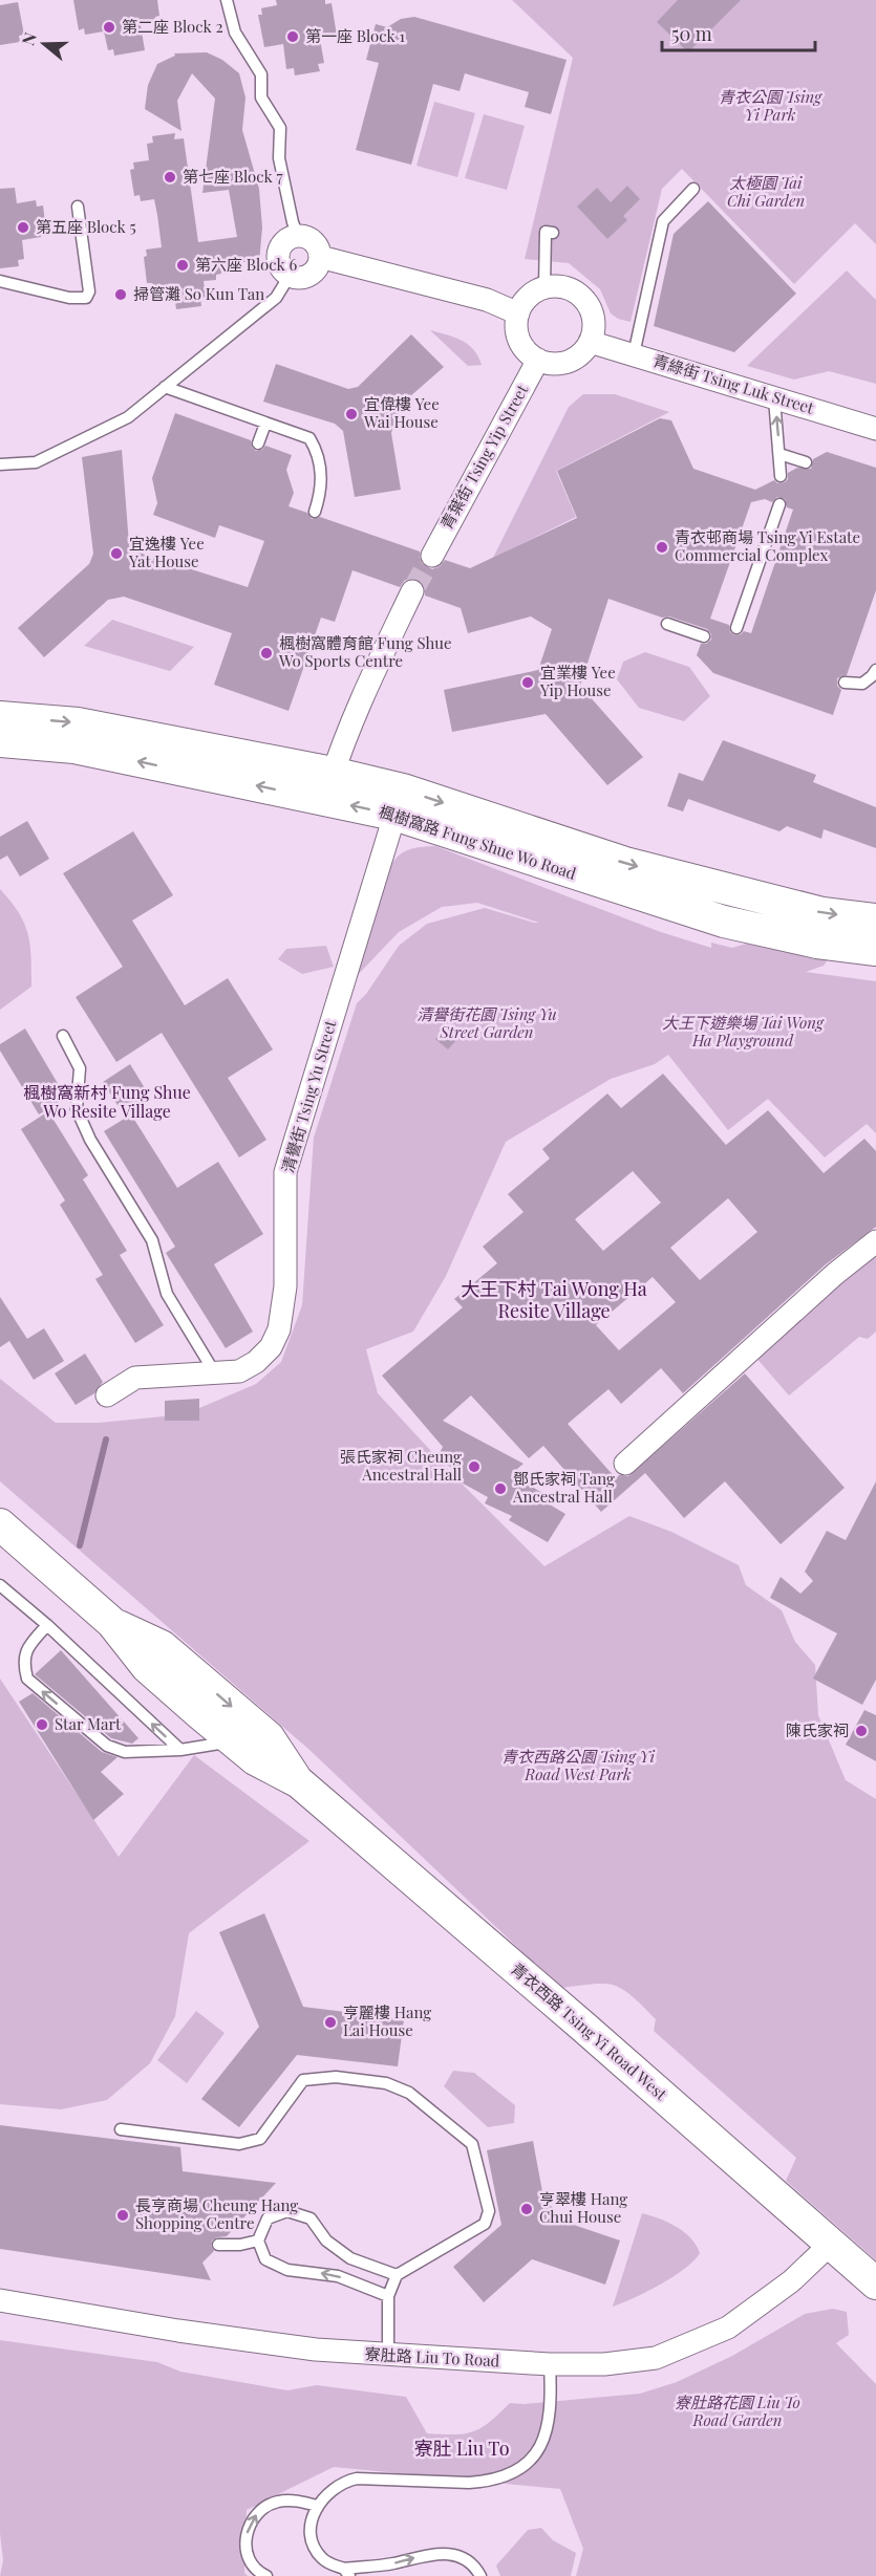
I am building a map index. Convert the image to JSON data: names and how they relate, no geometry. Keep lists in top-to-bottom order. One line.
{"streets":{"main road":["楓樹窩路 Fung Shue Wo Road","青衣西路 Tsing Yi Road West"],"street":["青綠街 Tsing Luk Street","青葉街 Tsing Yip Street","清譽街 Tsing Yu Street","寮肚路 Liu To Road"]},"crossings":[["青綠街 Tsing Luk Street","青葉街 Tsing Yip Street"],["楓樹窩路 Fung Shue Wo Road","清譽街 Tsing Yu Street"],["青衣西路 Tsing Yi Road West","寮肚路 Liu To Road"]],"districts":["楓樹窩新村 Fung Shue Wo Resite Village","大王下村 Tai Wong Ha Resite Village","寮肚 Liu To"],"parks":["青衣公園 Tsing Yi Park","太極園 Tai Chi Garden","清譽街花園 Tsing Yu Street Garden","大王下遊樂場 Tai Wong Ha Playground","青衣西路公園 Tsing Yi Road West Park","寮肚路花園 Liu To Road Garden"],"places":["第二座 Block 2","第一座 Block 1","第七座 Block 7","第五座 Block 5","第六座 Block 6","掃管灘 So Kun Tan","宜偉樓 Yee Wai House","青衣邨商場 Tsing Yi Estate Commercial Complex","宜逸樓 Yee Yat House","楓樹窩體育館 Fung Shue Wo Sports Centre","宜業樓 Yee Yip House","張氏家祠 Cheung Ancestral Hall","鄧氏家祠 Tang Ancestral Hall","Star Mart","陳氏家祠","亨麗樓 Hang Lai House","亨翠樓 Hang Chui House","長亨商場 Cheung Hang Shopping Centre"],"scale_bar":"50 m","north":"left"}
